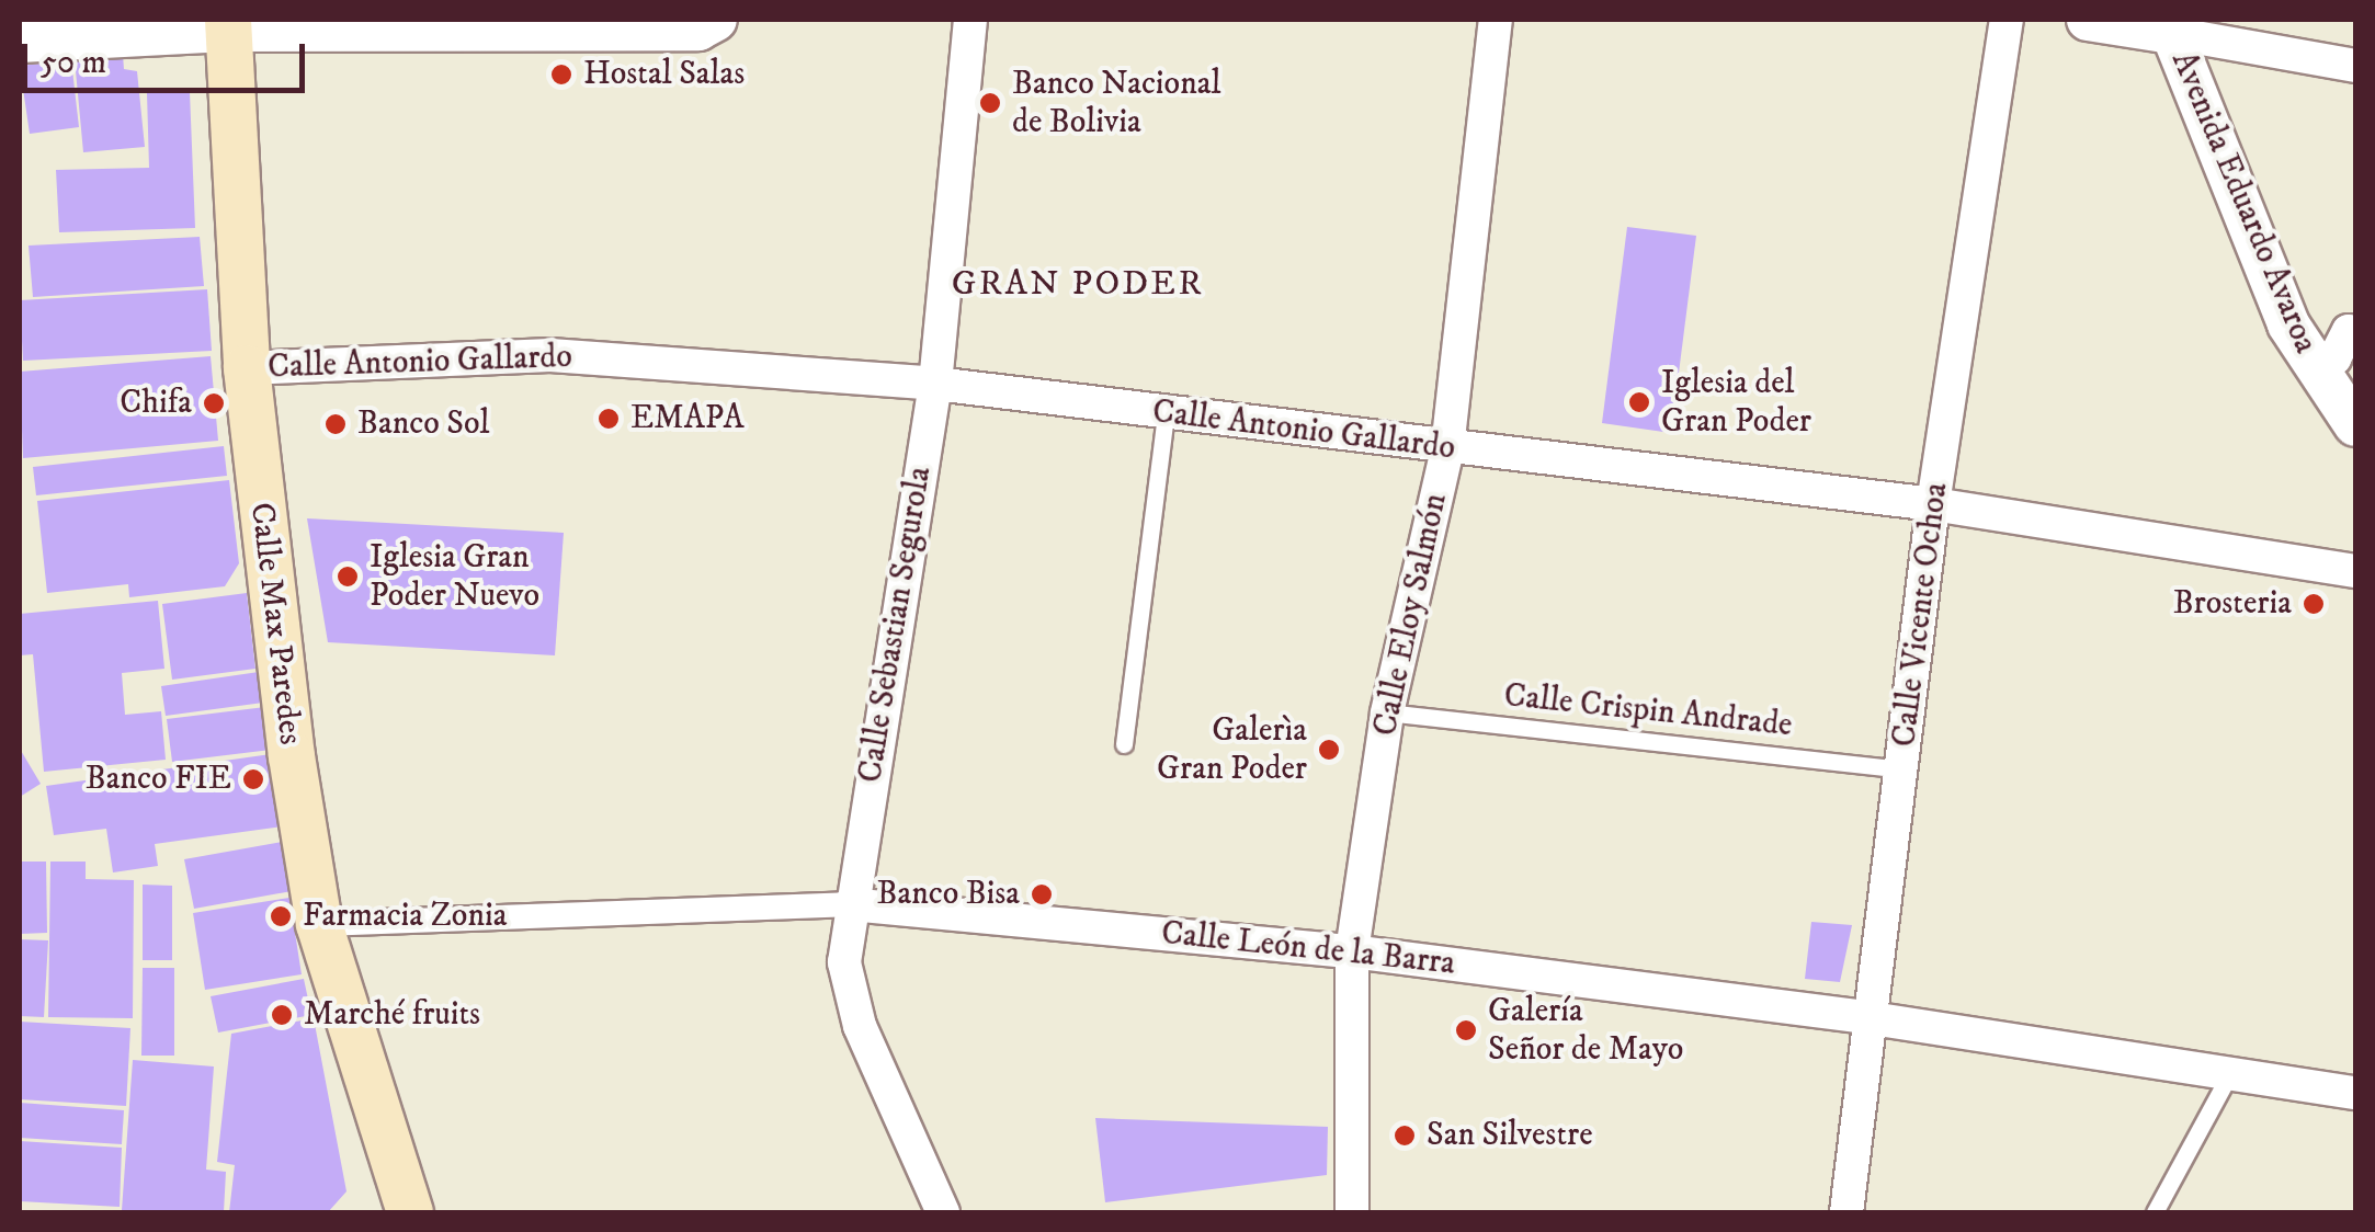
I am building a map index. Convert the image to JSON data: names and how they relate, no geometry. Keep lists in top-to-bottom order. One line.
{"streets":{"main road":["Calle Max Paredes"],"street":["Avenida Eduardo Avaroa","Calle Antonio Gallardo","Calle Eloy Salmón","Calle Vicente Ochoa","Calle Sebastian Segurola","Calle León de la Barra"],"lane":["Calle Crispin Andrade"]},"crossings":[["Calle Antonio Gallardo","Calle Eloy Salmón"],["Calle Antonio Gallardo","Calle Vicente Ochoa"],["Calle Antonio Gallardo","Calle Max Paredes"],["Calle Antonio Gallardo","Calle Sebastian Segurola"],["Calle Eloy Salmón","Calle Crispin Andrade"],["Calle Eloy Salmón","Calle León de la Barra"],["Calle Vicente Ochoa","Calle Crispin Andrade"],["Calle Vicente Ochoa","Calle León de la Barra"],["Calle Max Paredes","Calle León de la Barra"],["Calle Sebastian Segurola","Calle León de la Barra"]],"districts":["GRAN PODER"],"places":["Hostal Salas","Banco Nacional de Bolivia","Iglesia del Gran Poder","Chifa","EMAPA","Banco Sol","Iglesia Gran Poder Nuevo","Brosteria","Galerìa Gran Poder","Banco FIE","Banco Bisa","Farmacia Zonia","Marché fruits","Galería Señor de Mayo","San Silvestre"],"scale_bar":"50 m"}
